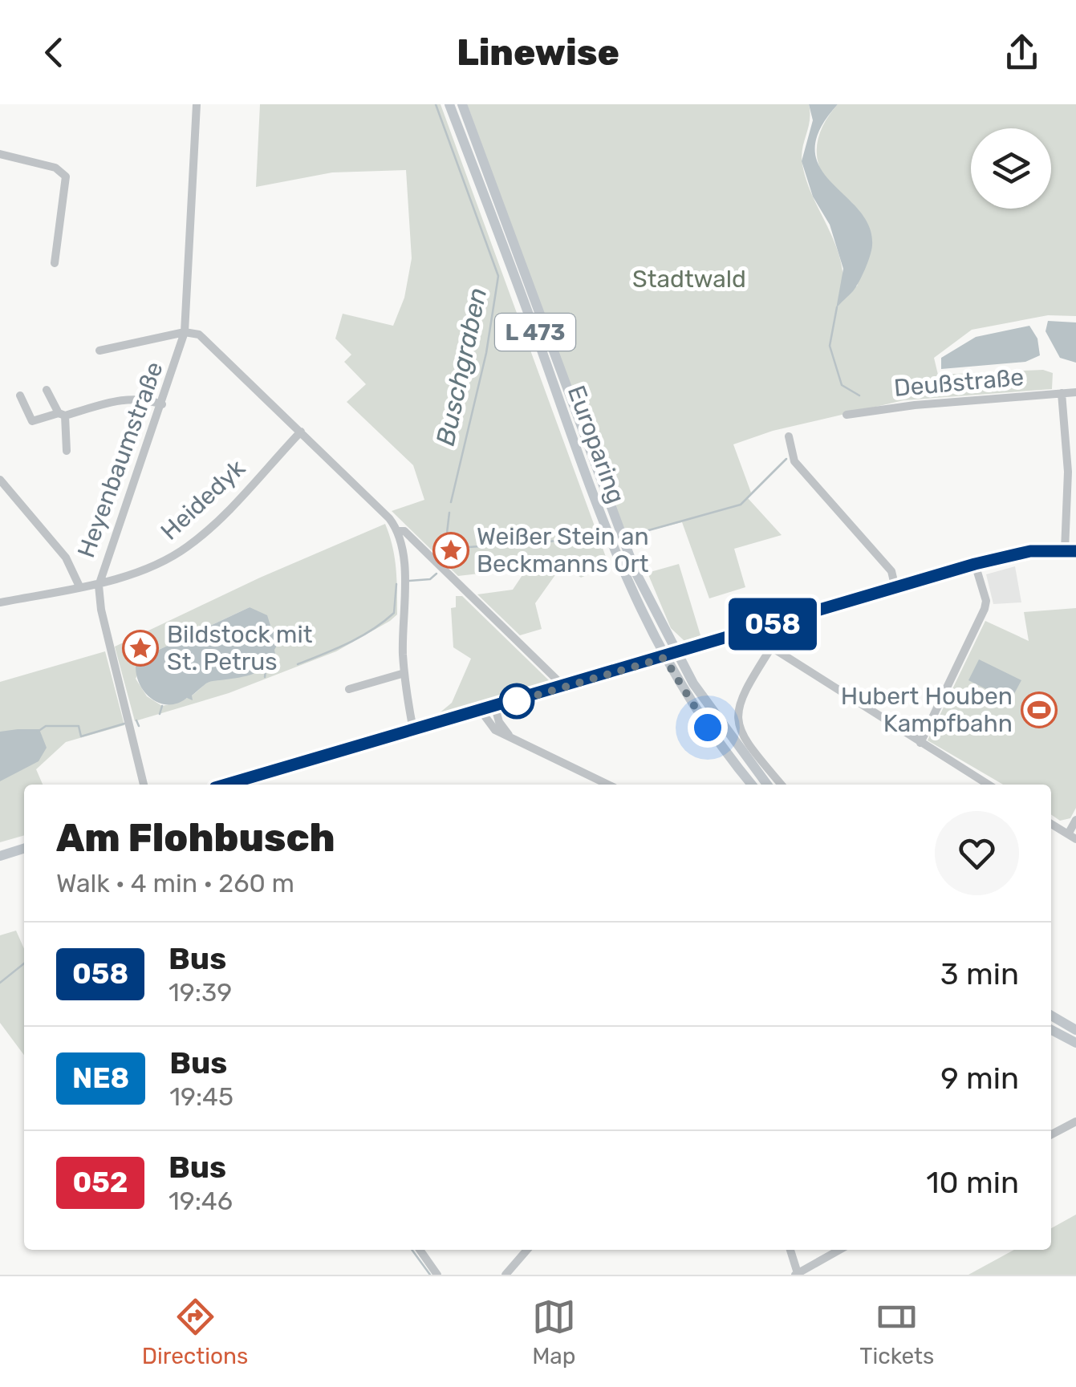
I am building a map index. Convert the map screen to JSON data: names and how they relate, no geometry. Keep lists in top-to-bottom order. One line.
{"streets":{"main road":["L 473","Europaring"],"street":["Deußstraße","Heyenbaumstraße","Heidedyk"]},"crossings":[["L 473","Europaring"],["Heyenbaumstraße","Heidedyk"]],"water":["Buschgraben"],"parks":["Stadtwald"],"places":{"place":["Weißer Stein an Beckmanns Ort","Bildstock mit St. Petrus"],"sports":["Hubert Houben Kampfbahn"]},"lines":["bus line 058"],"page":{"header":"Linewise","on_map":"058","heading":["Am Flohbusch","Walk · 4 min · 260 m"],"list":[{"mark":"058","name":"Bus","note":"19:39","value":"3 min"},{"mark":"NE8","name":"Bus","note":"19:45","value":"9 min"},{"mark":"052","name":"Bus","note":"19:46","value":"10 min"}],"tabs":["Directions","Map","Tickets"]}}
